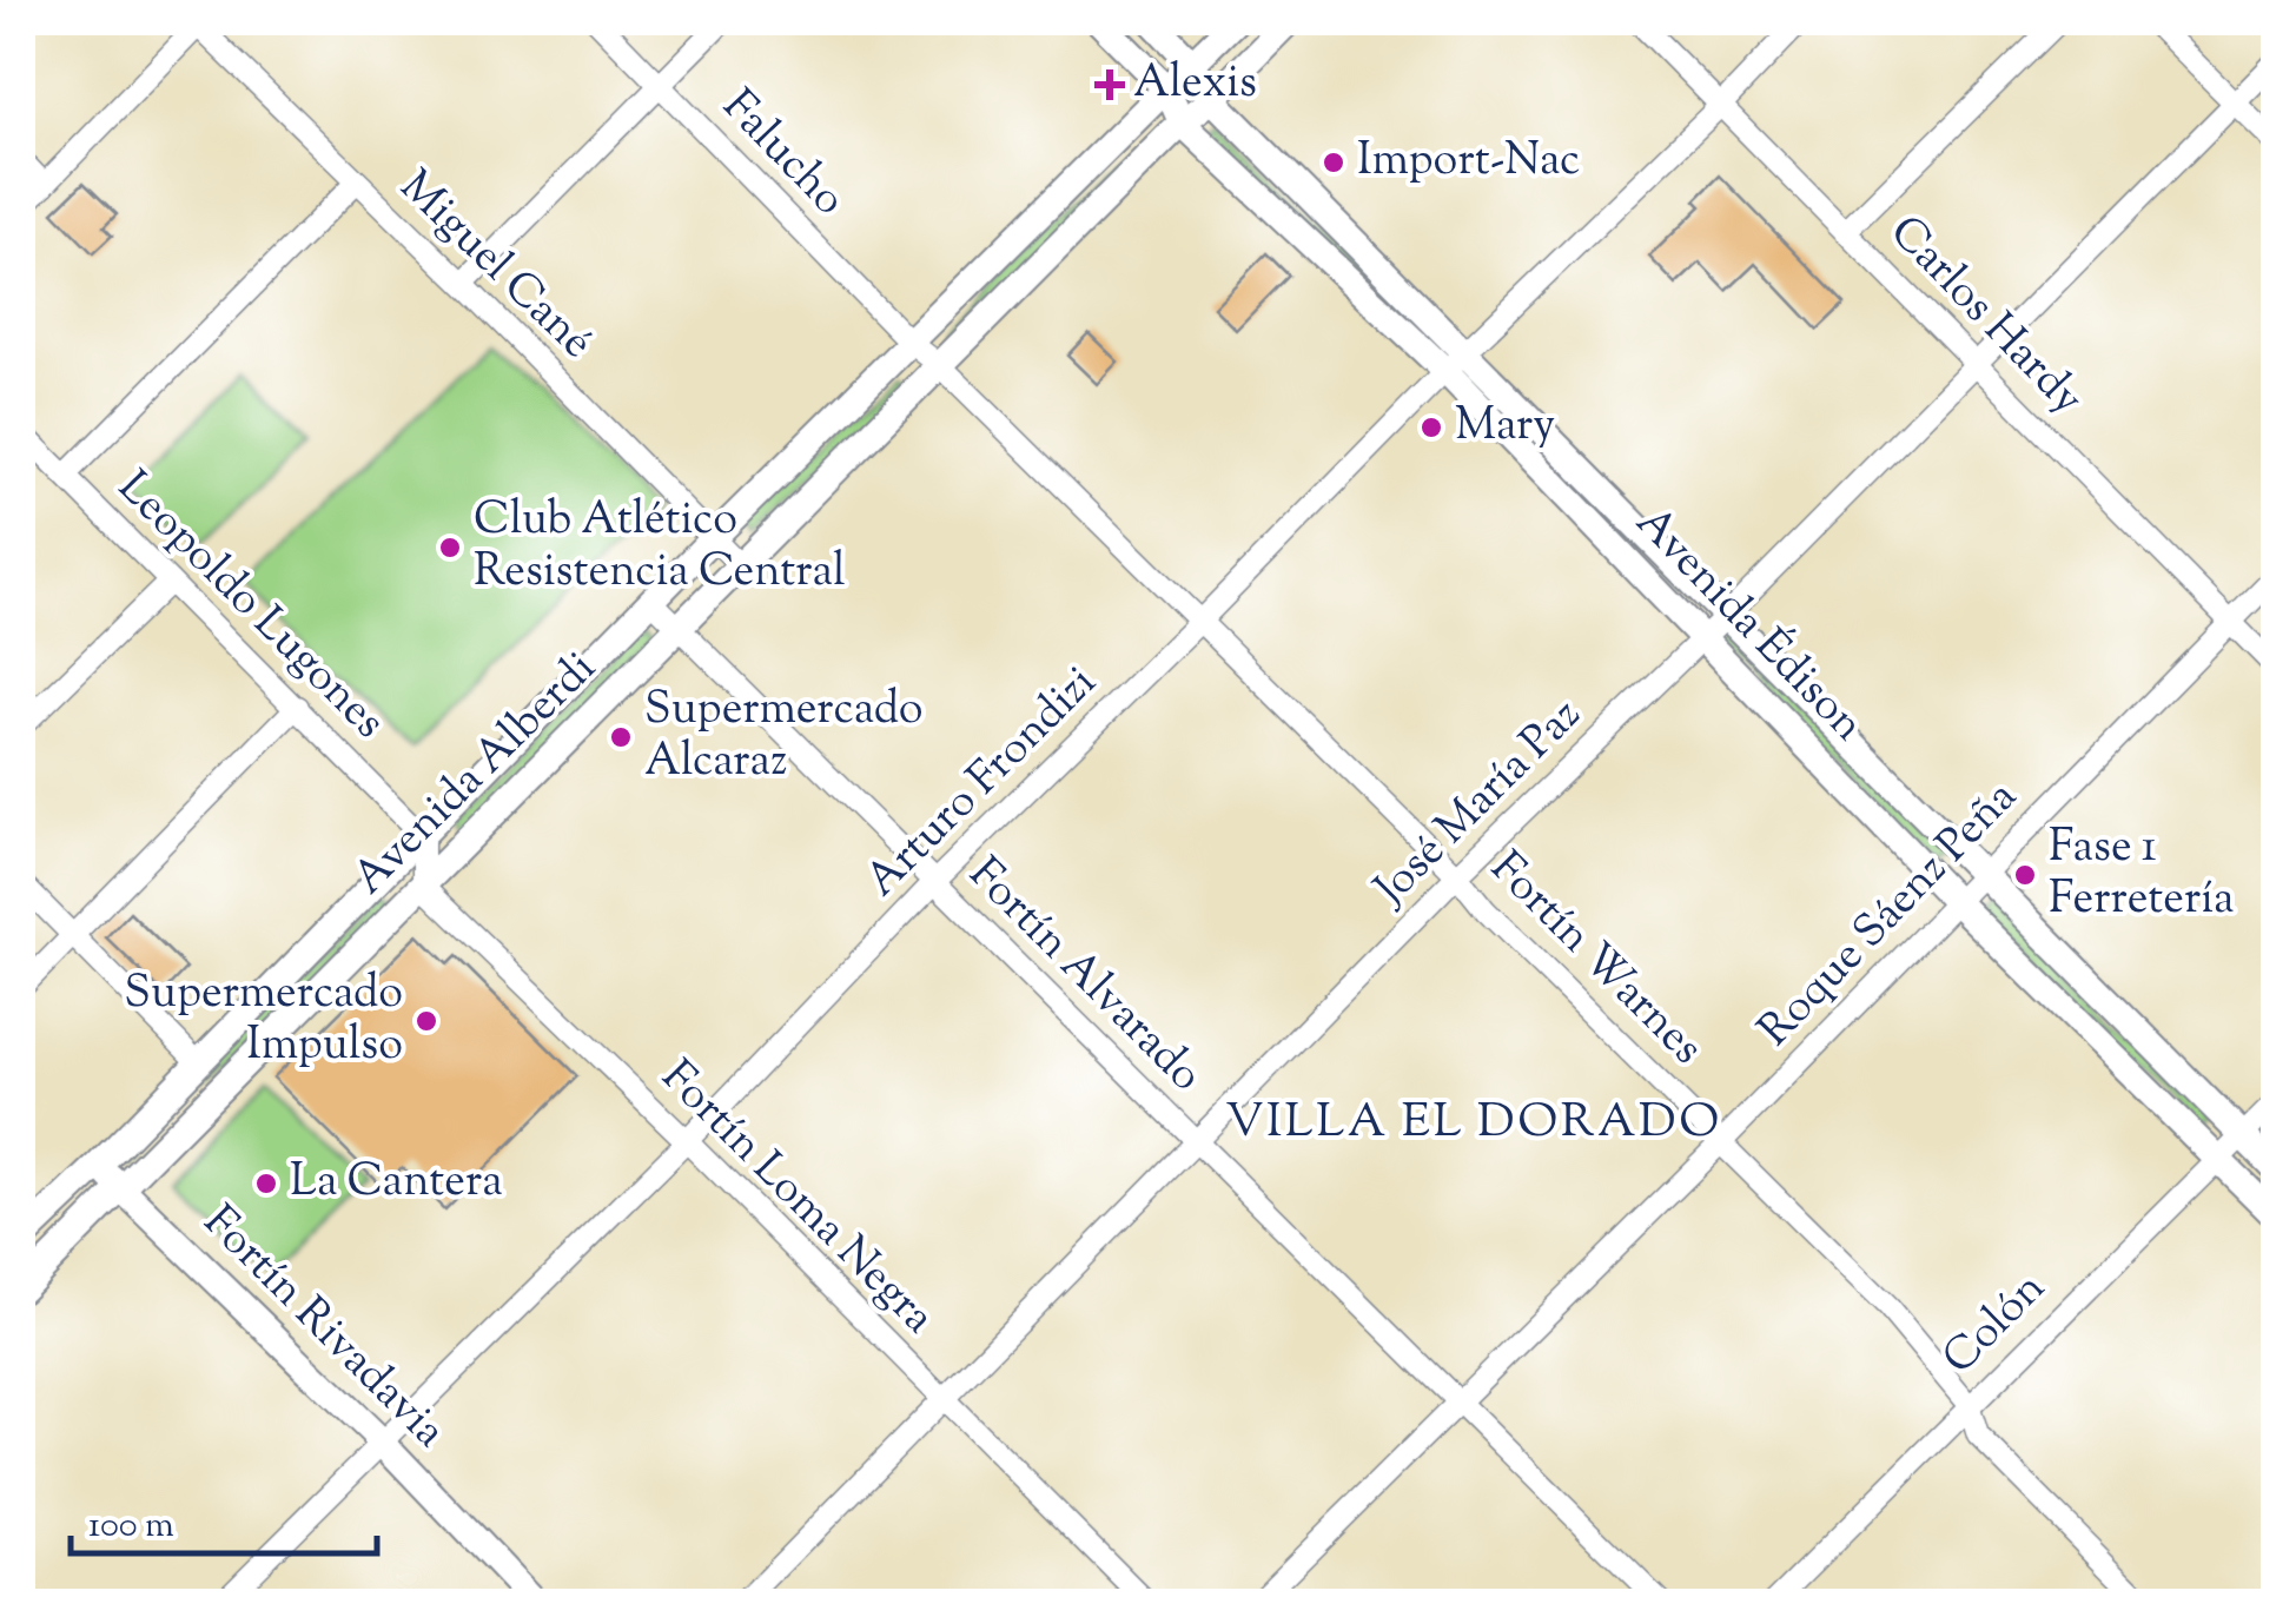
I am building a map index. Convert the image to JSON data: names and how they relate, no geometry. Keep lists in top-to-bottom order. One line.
{"streets":{"main road":["Avenida Édison","Avenida Alberdi","Fortín Rivadavia"],"street":["Falucho","Miguel Cané","Carlos Hardy","Leopoldo Lugones","Arturo Frondizi","José María Paz","Roque Sáenz Peña","Fortín Warnes","Fortín Alvarado","Fortín Loma Negra","Colón"]},"crossings":[["Falucho","Avenida Alberdi"],["Falucho","Fortín Warnes"],["Miguel Cané","Avenida Alberdi"],["Carlos Hardy","Arturo Frondizi"],["Carlos Hardy","José María Paz"],["Carlos Hardy","Roque Sáenz Peña"],["Leopoldo Lugones","Avenida Alberdi"],["Avenida Édison","Avenida Alberdi"],["Avenida Édison","Arturo Frondizi"],["Avenida Édison","José María Paz"],["Avenida Édison","Roque Sáenz Peña"],["Avenida Édison","Colón"],["Avenida Alberdi","Fortín Warnes"],["Avenida Alberdi","Fortín Alvarado"],["Avenida Alberdi","Fortín Loma Negra"],["Avenida Alberdi","Fortín Rivadavia"],["Arturo Frondizi","Fortín Warnes"],["Arturo Frondizi","Fortín Alvarado"],["Arturo Frondizi","Fortín Loma Negra"],["Arturo Frondizi","Fortín Rivadavia"],["José María Paz","Fortín Warnes"],["José María Paz","Fortín Alvarado"],["José María Paz","Fortín Loma Negra"],["Roque Sáenz Peña","Fortín Warnes"],["Roque Sáenz Peña","Fortín Alvarado"],["Fortín Warnes","Colón"]],"districts":["VILLA EL DORADO"],"places":{"health":["Alexis"],"other":["Import-Nac","Mary","Club Atlético Resistencia Central","Supermercado Alcaraz","Fase 1 Ferretería","Supermercado Impulso","La Cantera"]},"scale_bar":"100 m"}
